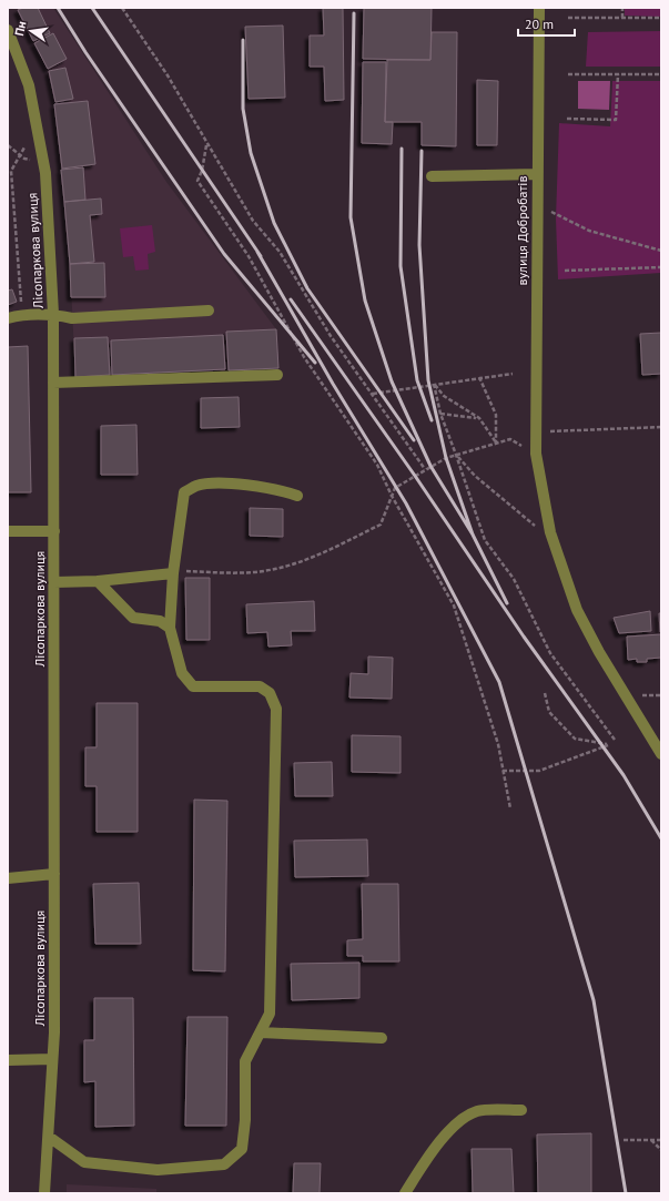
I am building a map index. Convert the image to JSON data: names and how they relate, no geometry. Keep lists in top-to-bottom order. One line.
{"streets":{"street":["вулиця Добробатів","Лісопаркова вулиця"]},"scale_bar":"20 m","north":"left"}
